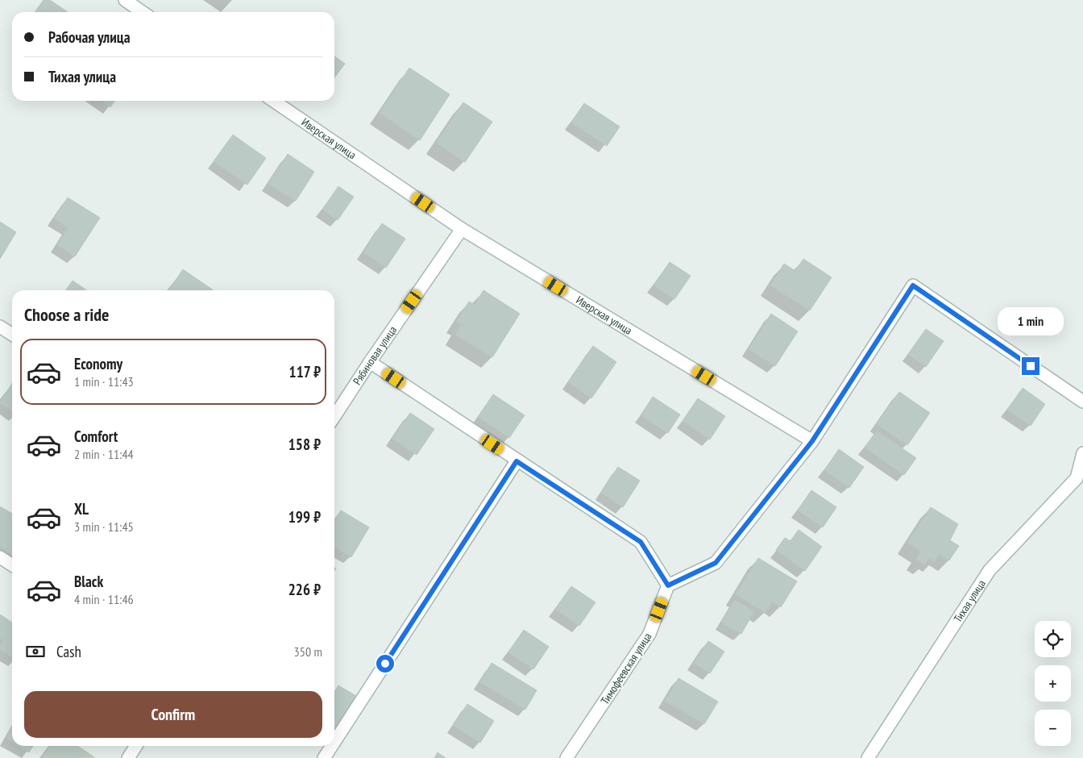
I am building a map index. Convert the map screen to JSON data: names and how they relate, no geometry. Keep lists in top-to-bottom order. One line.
{"streets":{"street":["Иверская улица","Рябиновая улица","Тихая улица","Тимофеевская улица"]},"crossings":[["Иверская улица","Рябиновая улица"]],"page":{"banner":["Рабочая улица","Тихая улица"],"heading":"Choose a ride","bubble":"1 min","list":[{"name":"Economy","note":"1 min · 11:43","value":"117 ₽"},{"name":"Comfort","note":"2 min · 11:44","value":"158 ₽"},{"name":"XL","note":"3 min · 11:45","value":"199 ₽"},{"name":"Black","note":"4 min · 11:46","value":"226 ₽"}],"map_buttons":["+","−"],"pay":["Cash","350 m"],"buttons":"Confirm"}}
